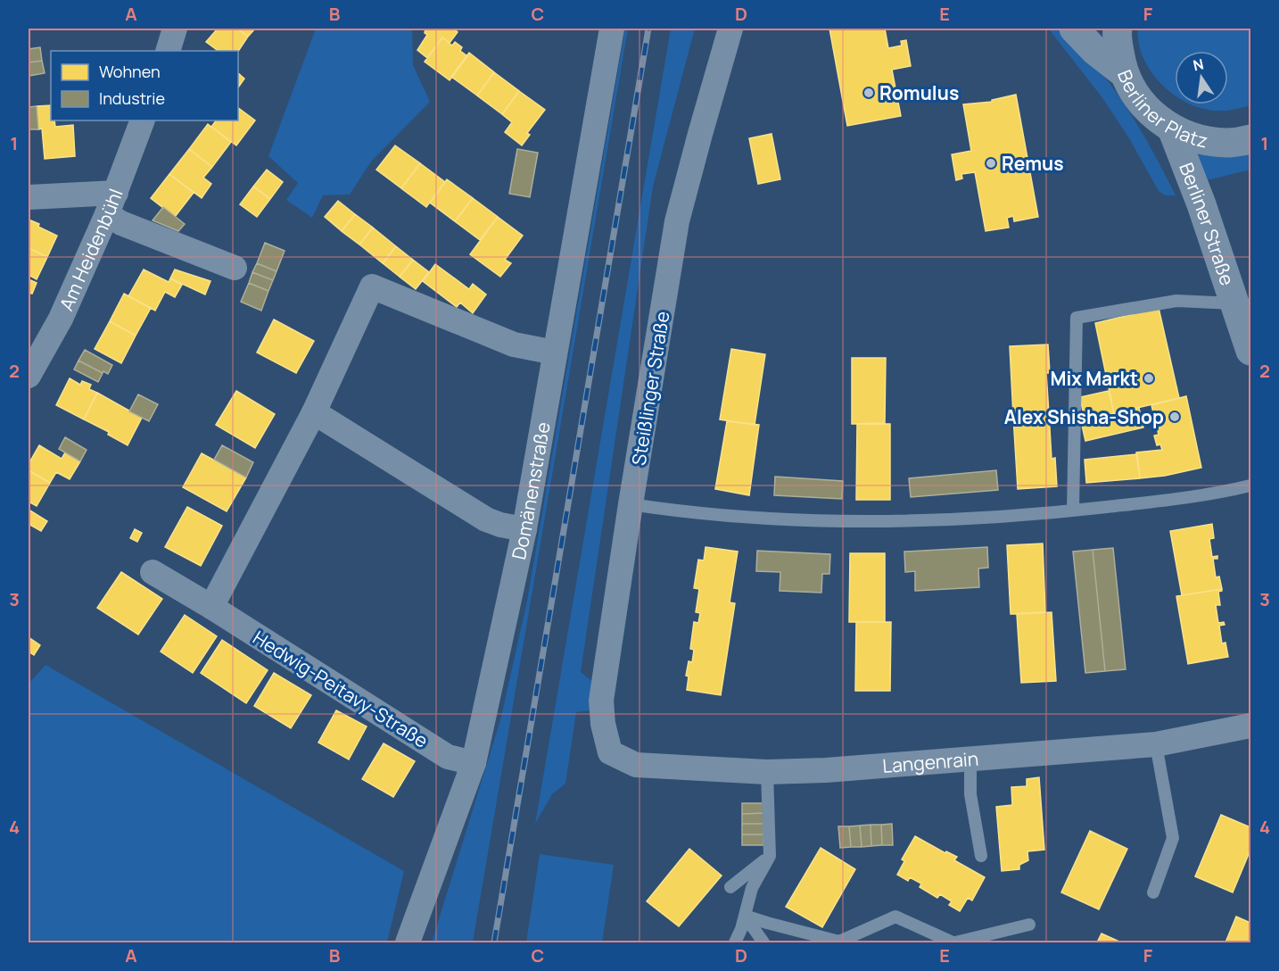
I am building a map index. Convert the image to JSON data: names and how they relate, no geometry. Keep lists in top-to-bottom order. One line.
{"streets":{"street":["Berliner Platz","Berliner Straße","Am Heidenbühl","Steißlinger Straße","Domänenstraße","Hedwig-Peitavy-Straße","Langenrain"]},"crossings":[["Berliner Platz","Berliner Straße"],["Steißlinger Straße","Langenrain"],["Domänenstraße","Hedwig-Peitavy-Straße"]],"places":["Romulus","Remus","Mix Markt","Alex Shisha-Shop"],"legend":["Wohnen","Industrie"],"north":"top","grid":{"columns":["A","B","C","D","E","F"],"rows":["1","2","3","4"]}}
